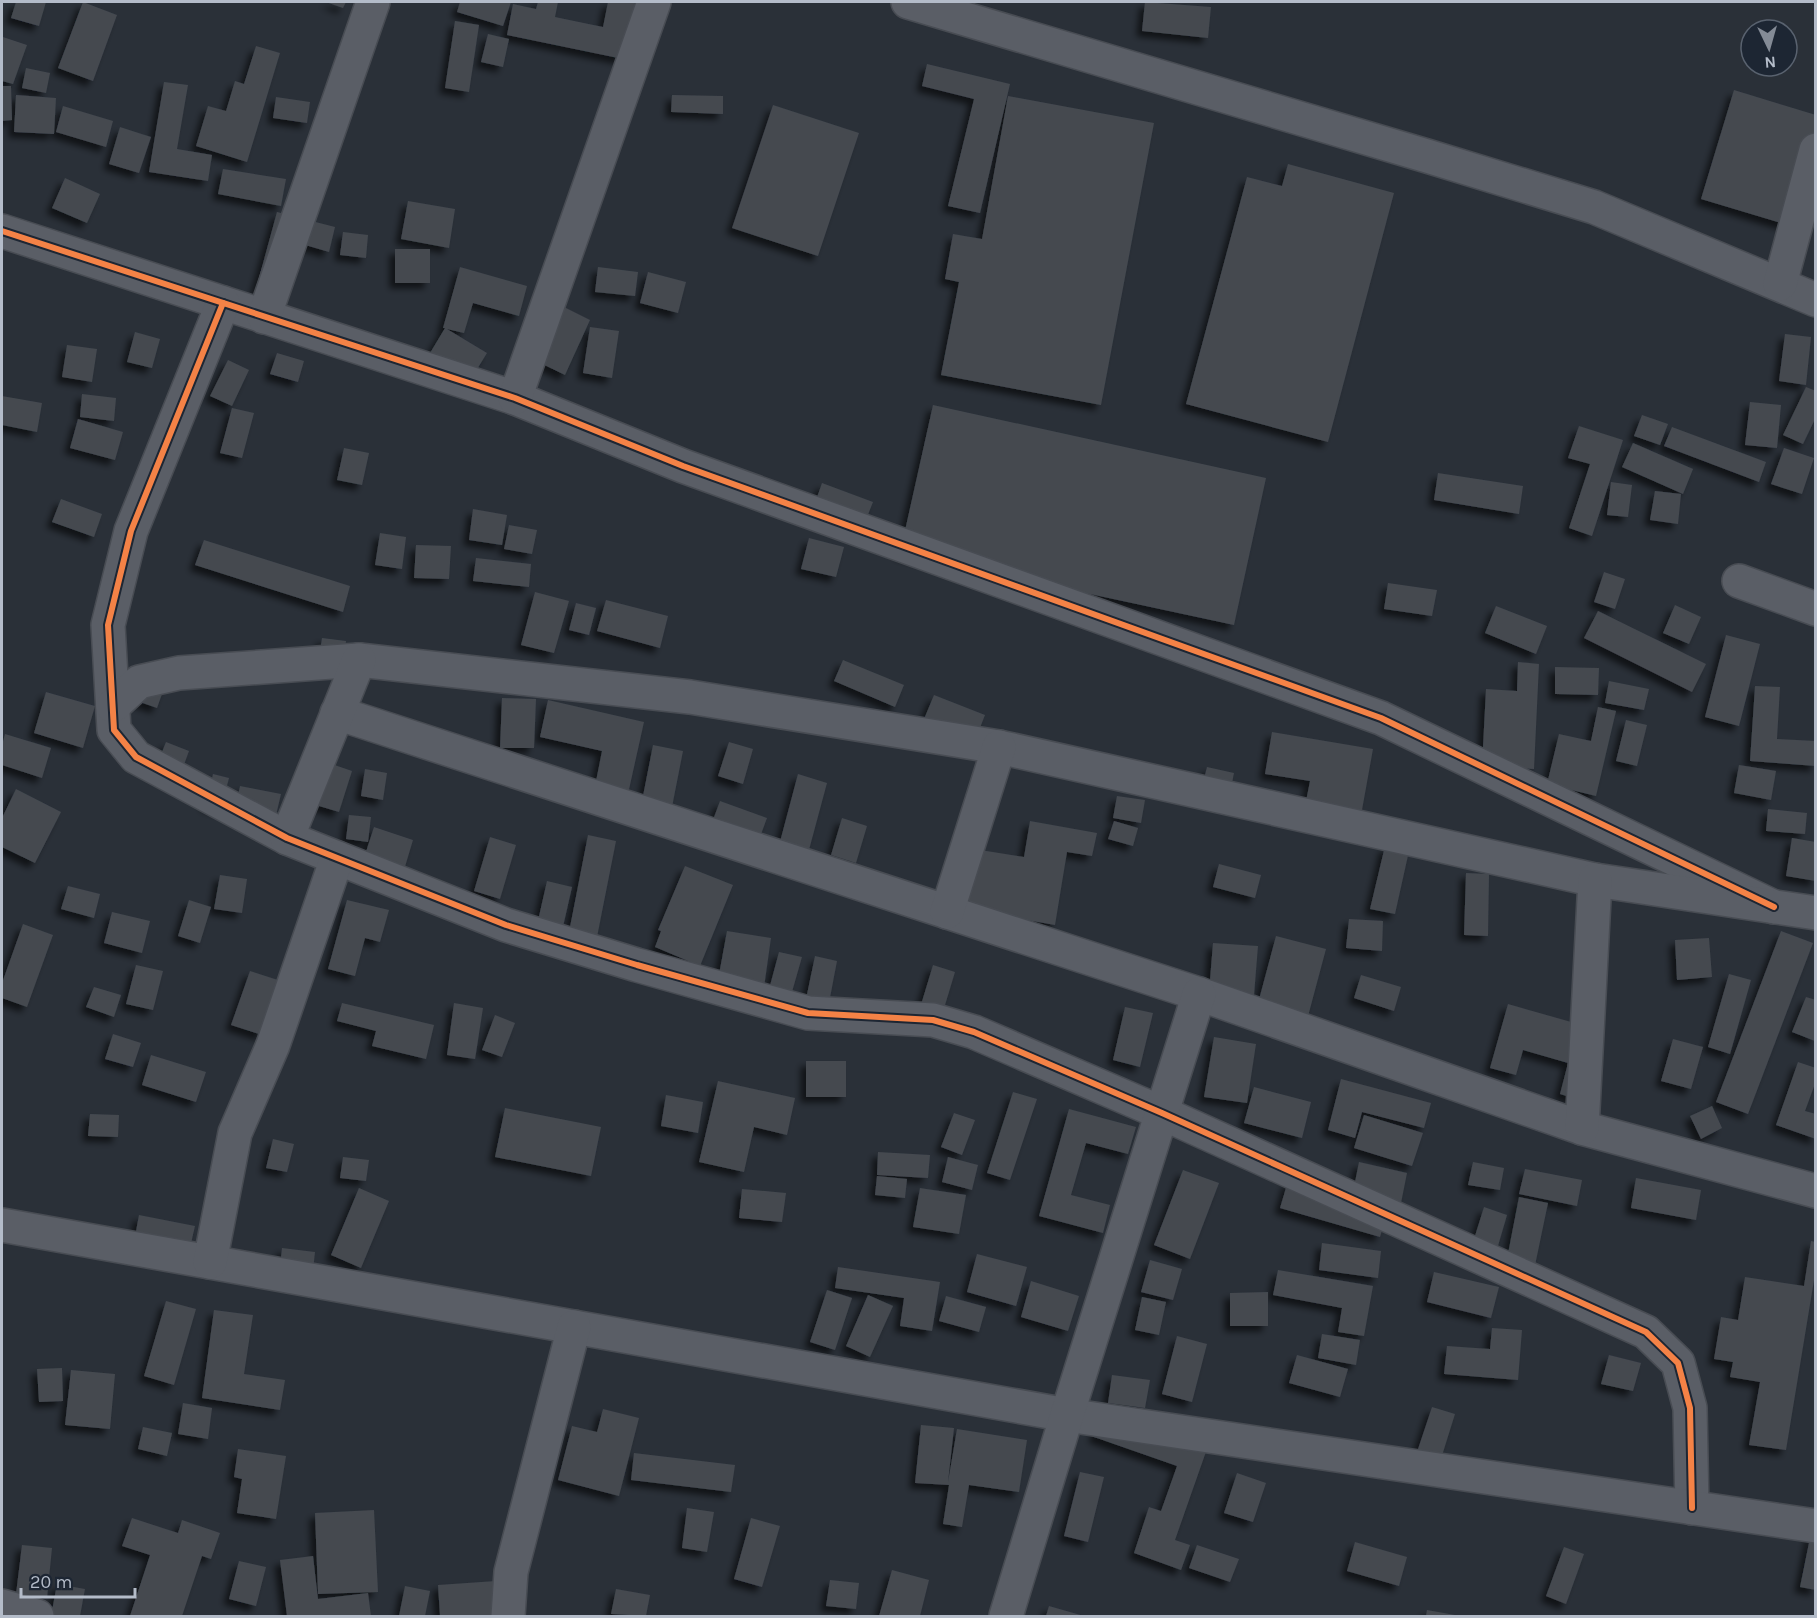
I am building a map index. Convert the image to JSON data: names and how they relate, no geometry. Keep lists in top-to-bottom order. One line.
{"scale_bar":"20 m","north":"bottom"}
